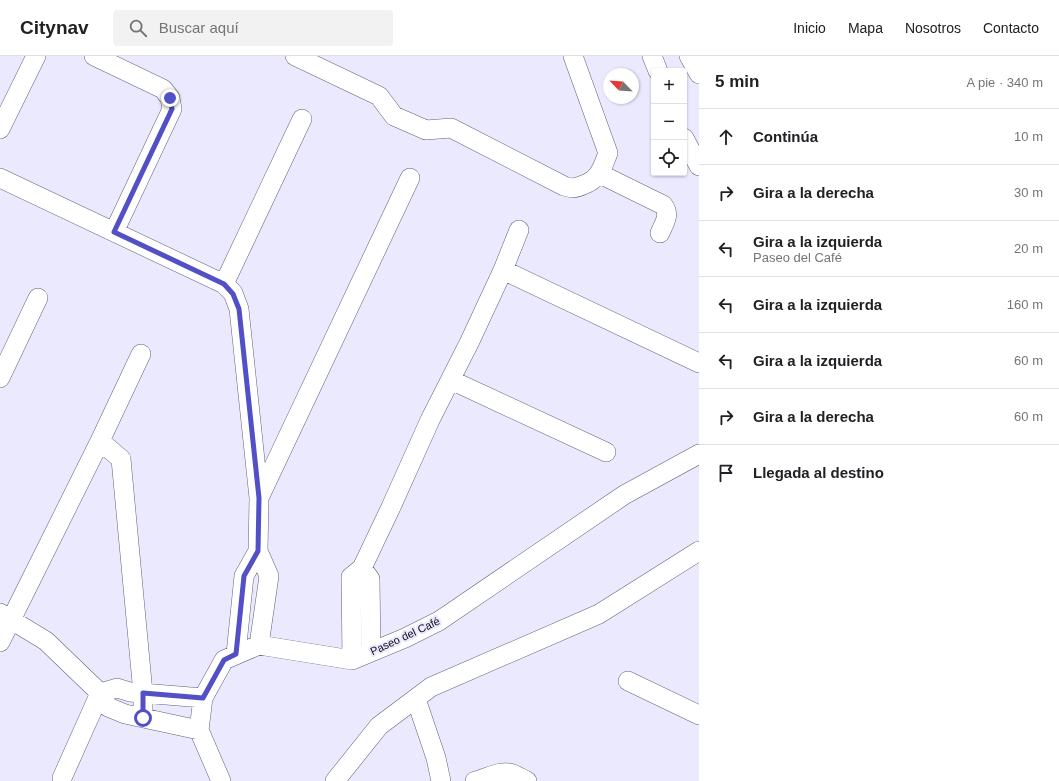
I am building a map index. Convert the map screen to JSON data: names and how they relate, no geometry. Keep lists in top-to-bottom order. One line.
{"streets":{"street":["Paseo del Café"]},"north":"top left","page":{"header":"Citynav","search":"Buscar aquí","nav":["Inicio","Mapa","Nosotros","Contacto"],"heading":["5 min","A pie · 340 m"],"map_buttons":["+","−"],"list":[["Continúa","10 m"],["Gira a la derecha","30 m"],["Gira a la izquierda","Paseo del Café","20 m"],["Gira a la izquierda","160 m"],["Gira a la izquierda","60 m"],["Gira a la derecha","60 m"],"Llegada al destino"]}}
